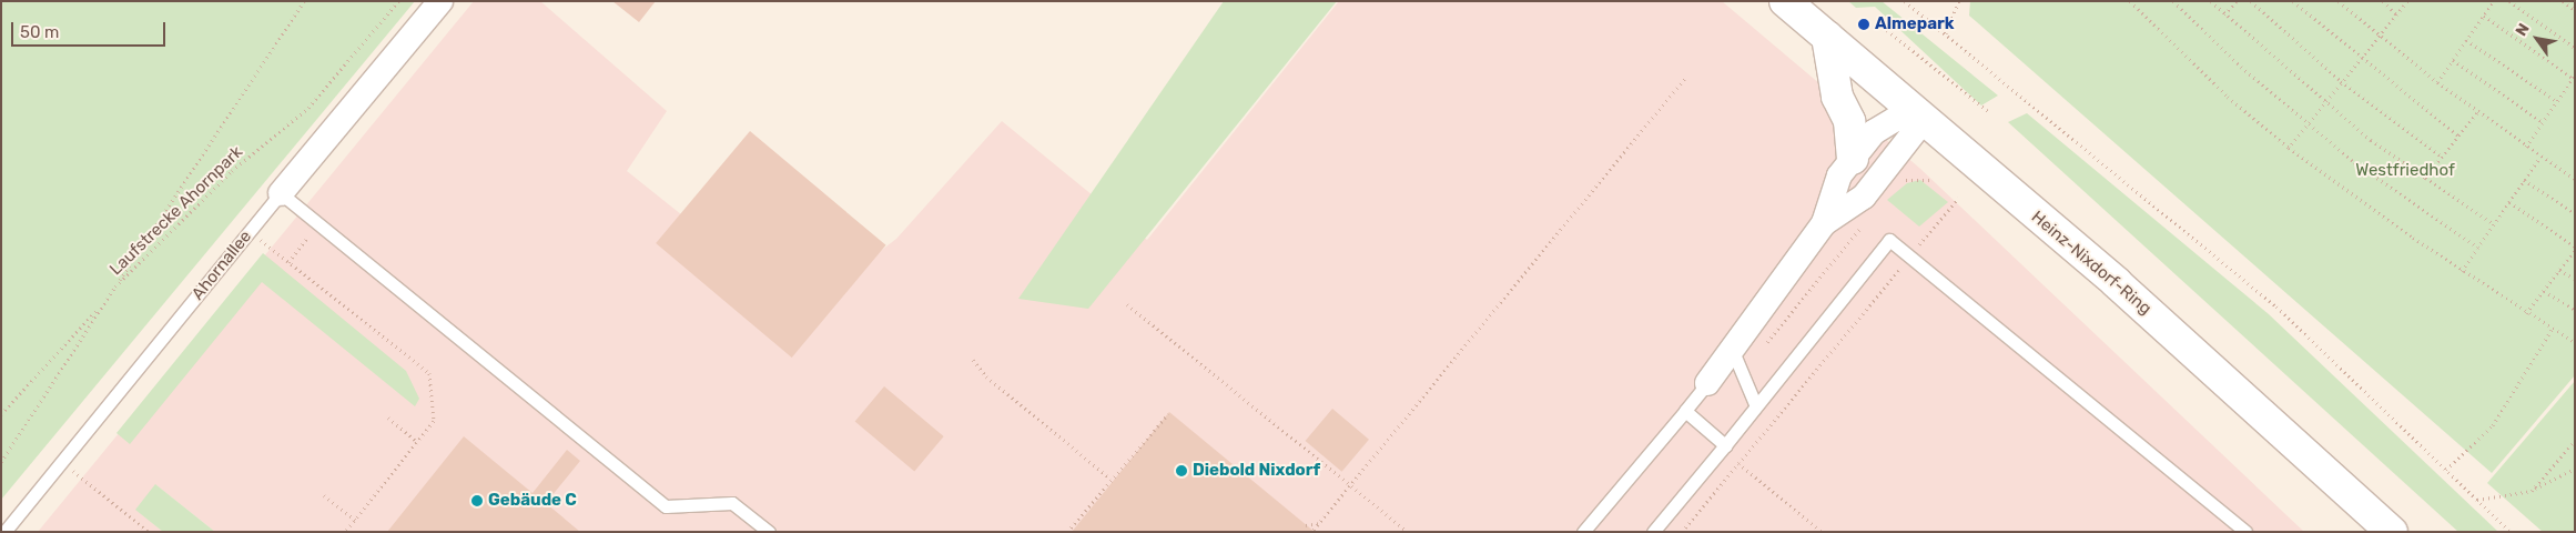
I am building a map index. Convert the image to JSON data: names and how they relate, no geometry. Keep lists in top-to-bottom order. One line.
{"streets":{"main road":["Heinz-Nixdorf-Ring"],"street":["Ahornallee"],"path":["Laufstrecke Ahornpark"]},"parks":["Westfriedhof"],"places":["Almepark","Diebold Nixdorf","Gebäude C"],"scale_bar":"50 m","north":"top left"}
